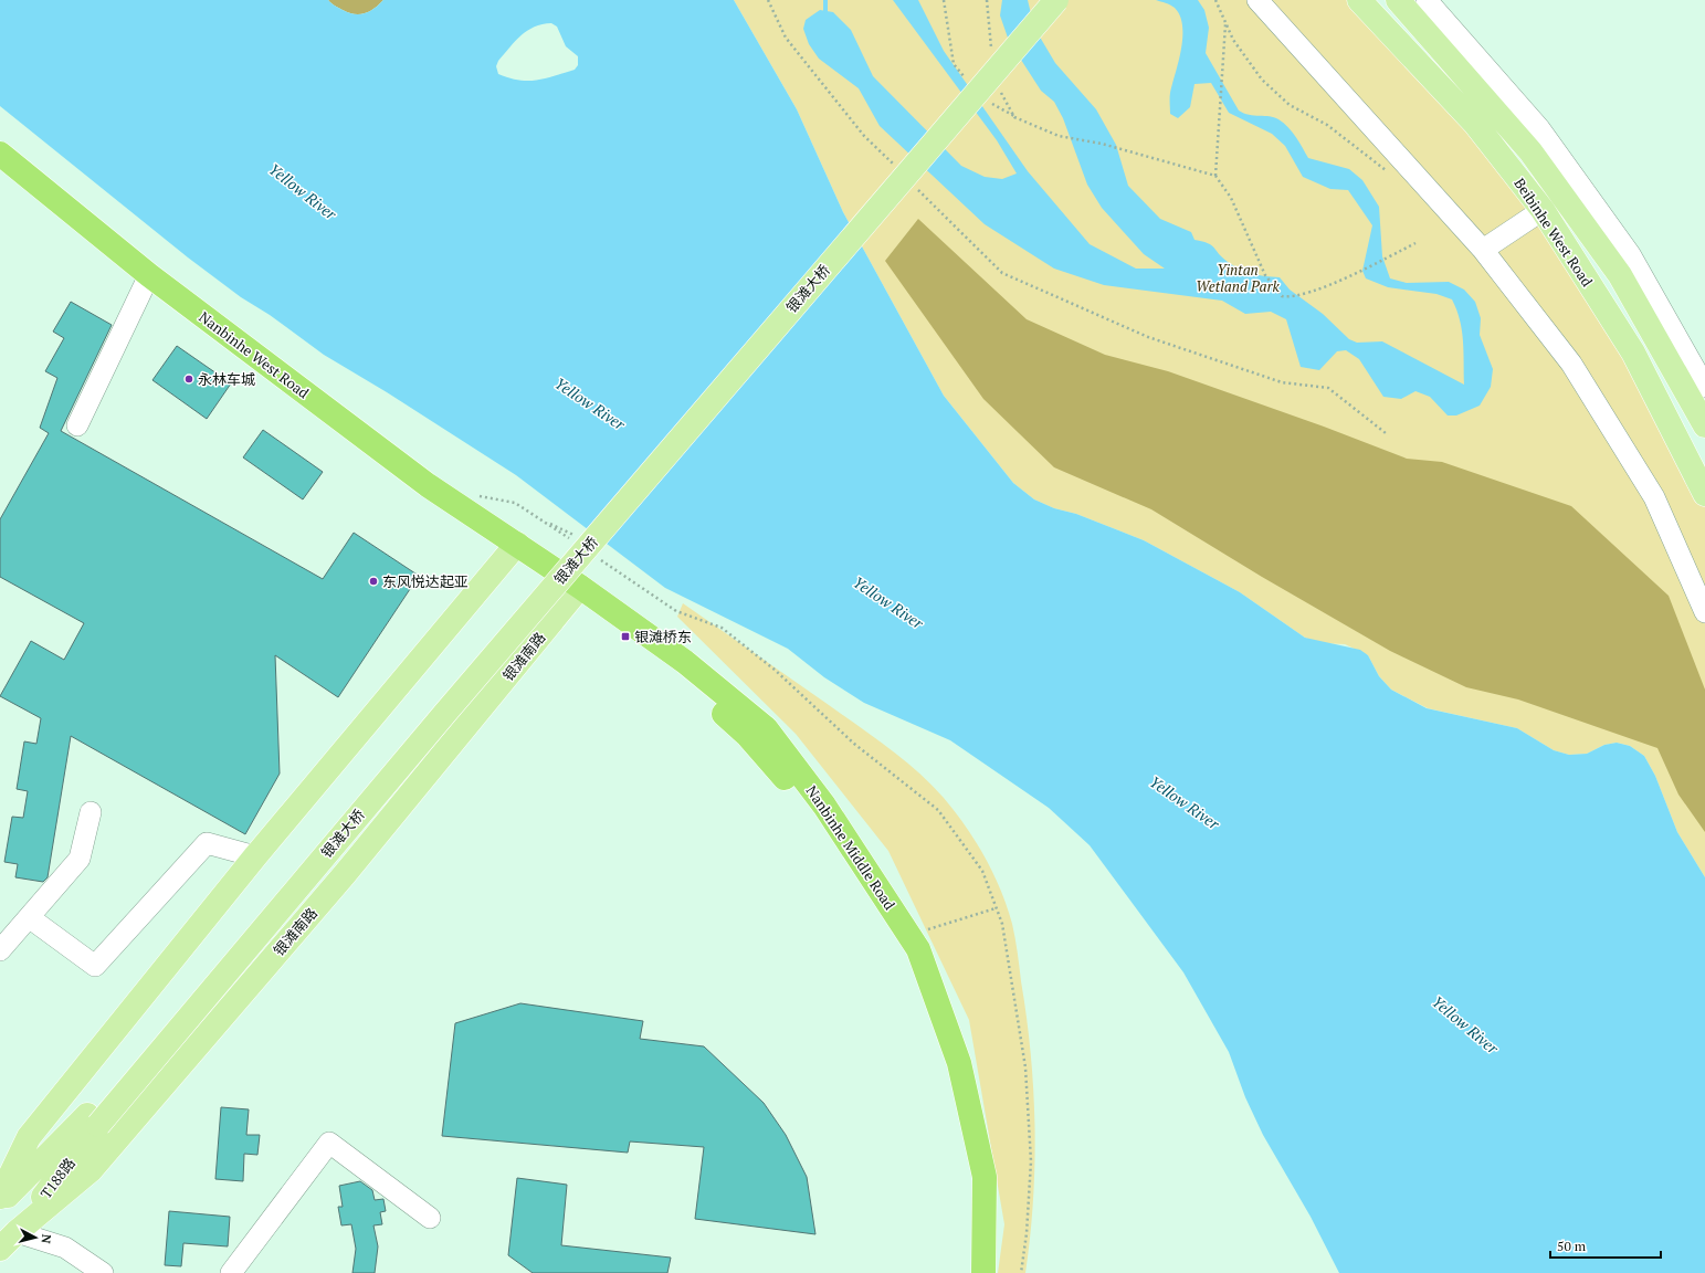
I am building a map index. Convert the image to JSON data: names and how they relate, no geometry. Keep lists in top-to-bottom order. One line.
{"streets":{"highway":["Nanbinhe West Road","Nanbinhe Middle Road"],"main road":["Beibinhe West Road","银滩大桥","银滩南路","T188路"]},"crossings":[["银滩大桥","T188路"],["Nanbinhe West Road","Nanbinhe Middle Road"],["银滩南路","Nanbinhe Middle Road"],["银滩南路","T188路"]],"water":["Yellow River"],"parks":["Yintan Wetland Park"],"places":{"other":["永林车城","东风悦达起亚"],"transit":["银滩桥东"]},"scale_bar":"50 m","north":"right"}
